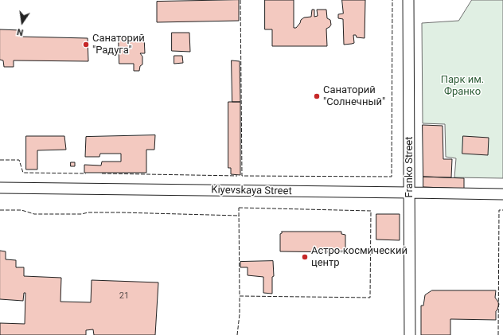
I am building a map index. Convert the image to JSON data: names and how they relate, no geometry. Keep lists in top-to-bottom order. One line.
{"streets":{"street":["Franko Street","Kiyevskaya Street"]},"crossings":[["Franko Street","Kiyevskaya Street"]],"parks":["Парк им. Франко"],"places":["Санаторий \"Радуга\"","Санаторий \"Солнечный\"","Астро-космический центр"],"house_numbers":["21"],"north":"bottom"}
